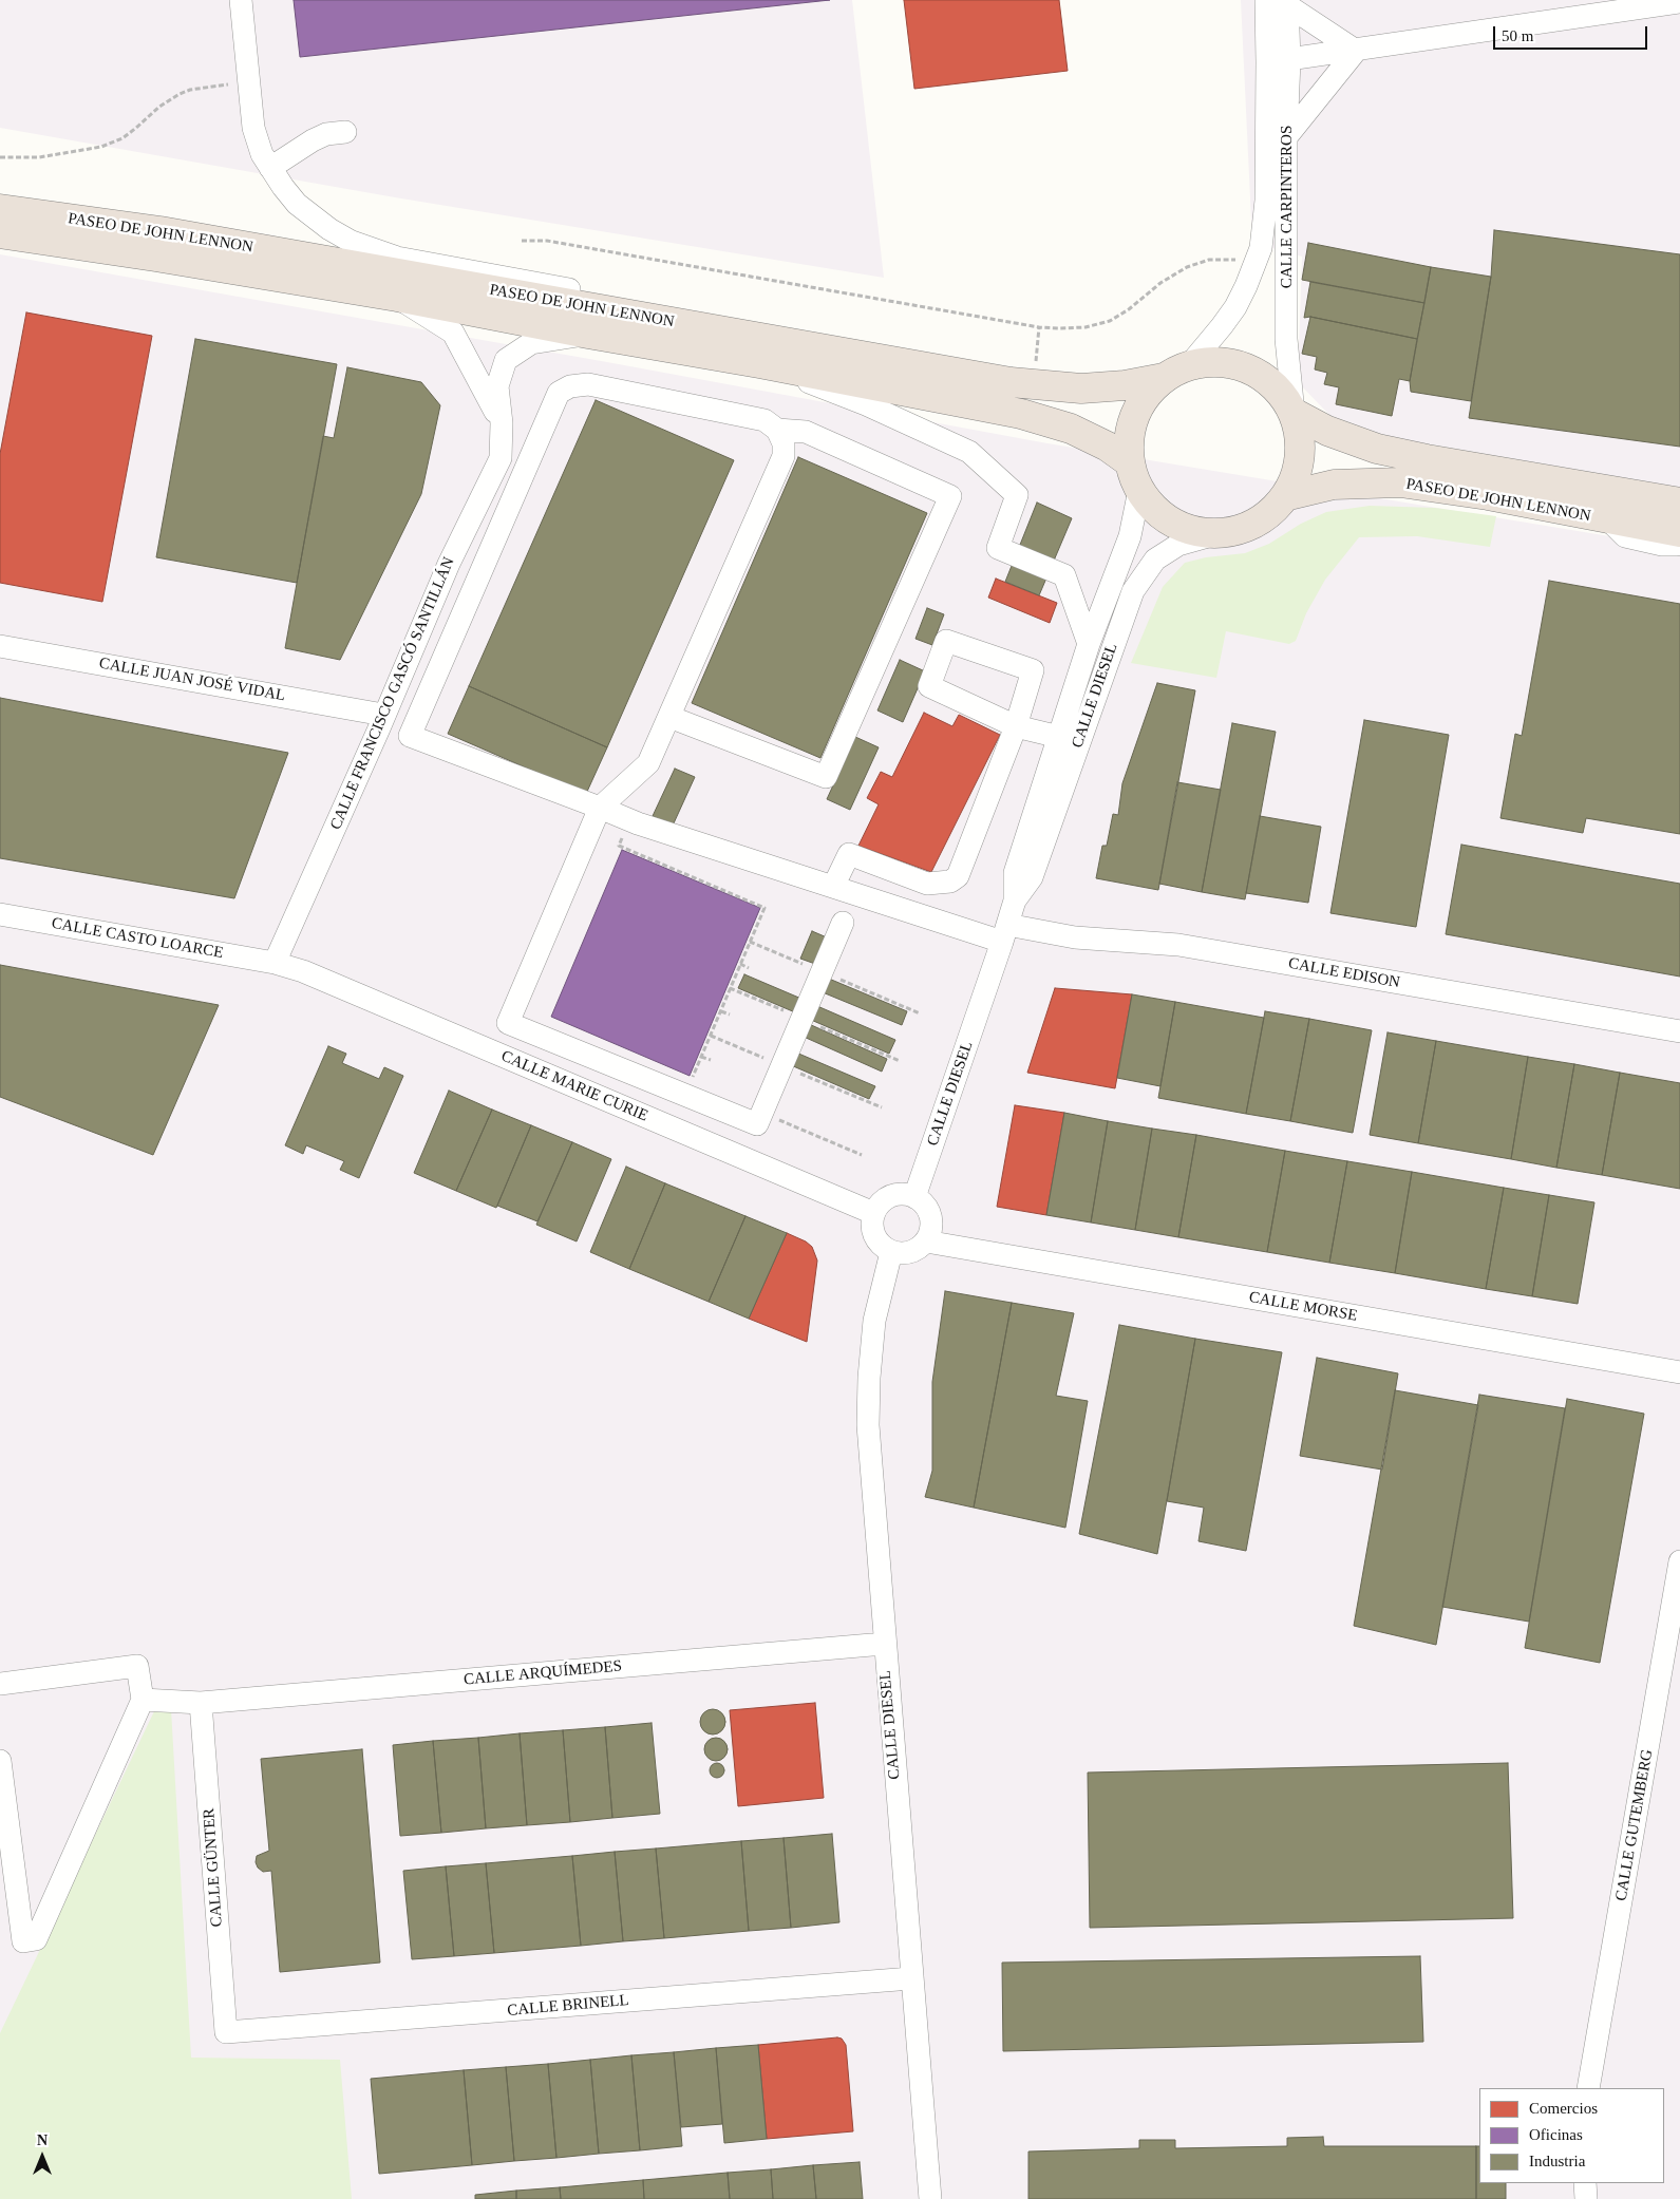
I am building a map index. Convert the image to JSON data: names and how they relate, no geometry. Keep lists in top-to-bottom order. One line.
{"streets":{"highway":["PASEO DE JOHN LENNON"],"street":["CALLE CARPINTEROS","CALLE JUAN JOSÉ VIDAL","CALLE FRANCISCO GASCÓ SANTILLÁN","CALLE DIESEL","CALLE CASTO LOARCE","CALLE EDISON","CALLE MARIE CURIE","CALLE MORSE","CALLE ARQUÍMEDES","CALLE GUTEMBERG","CALLE GÜNTER","CALLE BRINELL"]},"crossings":[["CALLE CARPINTEROS","PASEO DE JOHN LENNON"],["CALLE CARPINTEROS","CALLE DIESEL"],["PASEO DE JOHN LENNON","CALLE FRANCISCO GASCÓ SANTILLÁN"],["PASEO DE JOHN LENNON","CALLE DIESEL"],["CALLE JUAN JOSÉ VIDAL","CALLE FRANCISCO GASCÓ SANTILLÁN"],["CALLE FRANCISCO GASCÓ SANTILLÁN","CALLE CASTO LOARCE"],["CALLE FRANCISCO GASCÓ SANTILLÁN","CALLE MARIE CURIE"],["CALLE DIESEL","CALLE EDISON"],["CALLE DIESEL","CALLE MARIE CURIE"],["CALLE DIESEL","CALLE MORSE"],["CALLE DIESEL","CALLE ARQUÍMEDES"],["CALLE DIESEL","CALLE BRINELL"],["CALLE CASTO LOARCE","CALLE MARIE CURIE"],["CALLE MARIE CURIE","CALLE MORSE"],["CALLE ARQUÍMEDES","CALLE GÜNTER"],["CALLE GÜNTER","CALLE BRINELL"]],"legend":["Comercios","Oficinas","Industria"],"scale_bar":"50 m","north":"top"}
